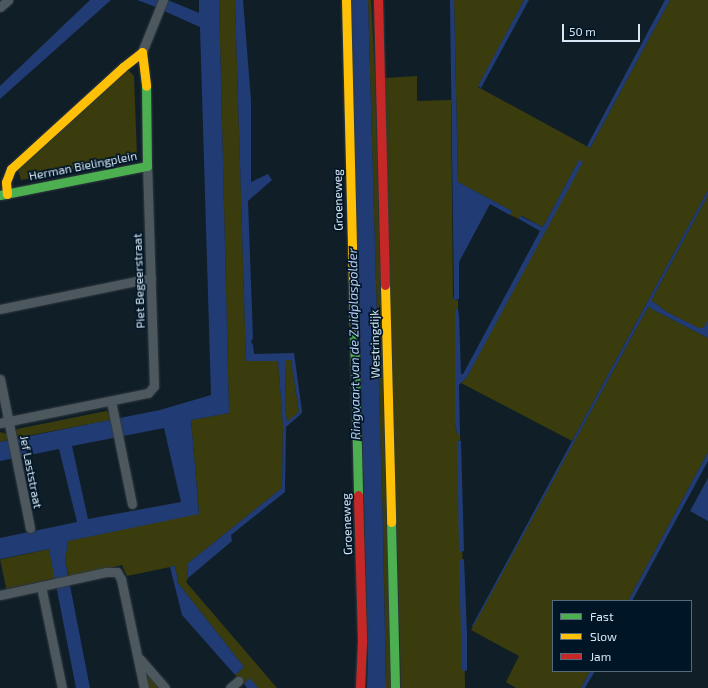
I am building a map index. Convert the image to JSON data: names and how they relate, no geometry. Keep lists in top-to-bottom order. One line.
{"streets":{"street":["Herman Bielingplein","Groeneweg","Piet Begeerstraat","Westringdijk","Jef Laststraat"]},"crossings":[["Herman Bielingplein","Piet Begeerstraat"]],"water":["Ringvaart van de Zuidplaspolder"],"legend":["Fast","Slow","Jam"],"scale_bar":"50 m"}
